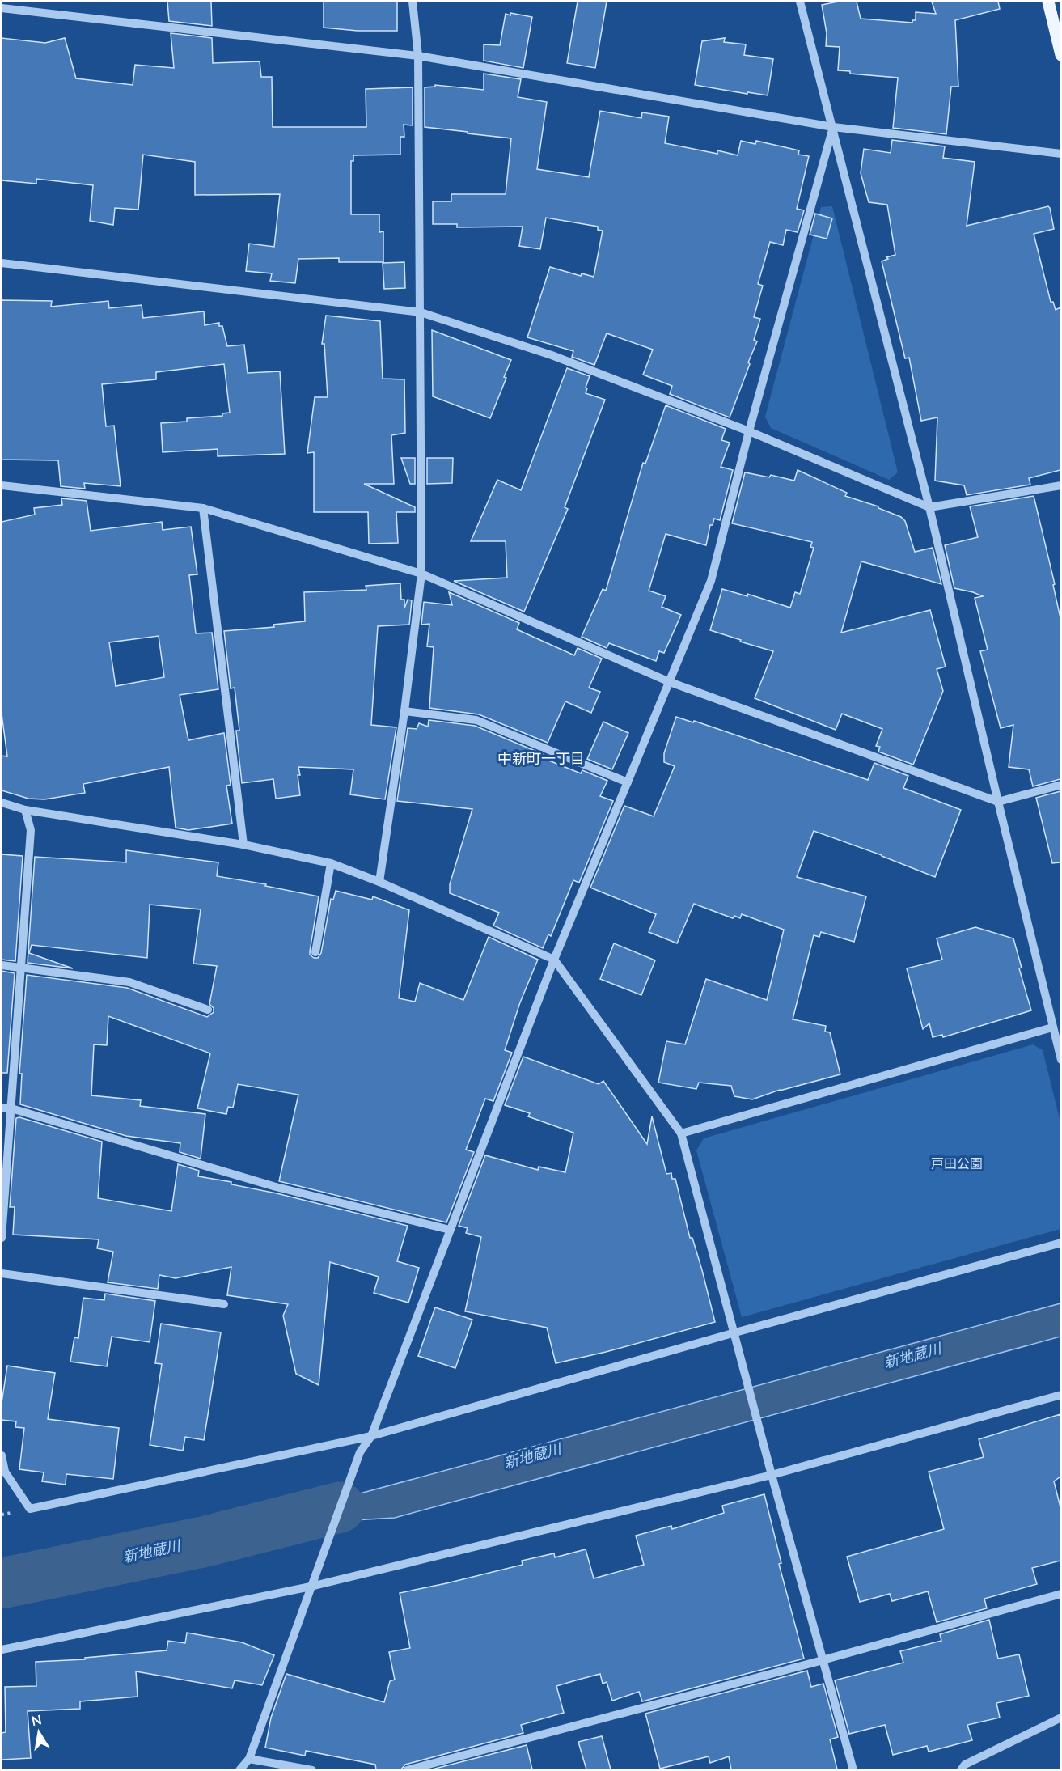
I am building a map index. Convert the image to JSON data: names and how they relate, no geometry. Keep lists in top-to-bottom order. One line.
{"districts":["中新町一丁目"],"water":["新地蔵川"],"parks":["戸田公園"],"north":"top"}
